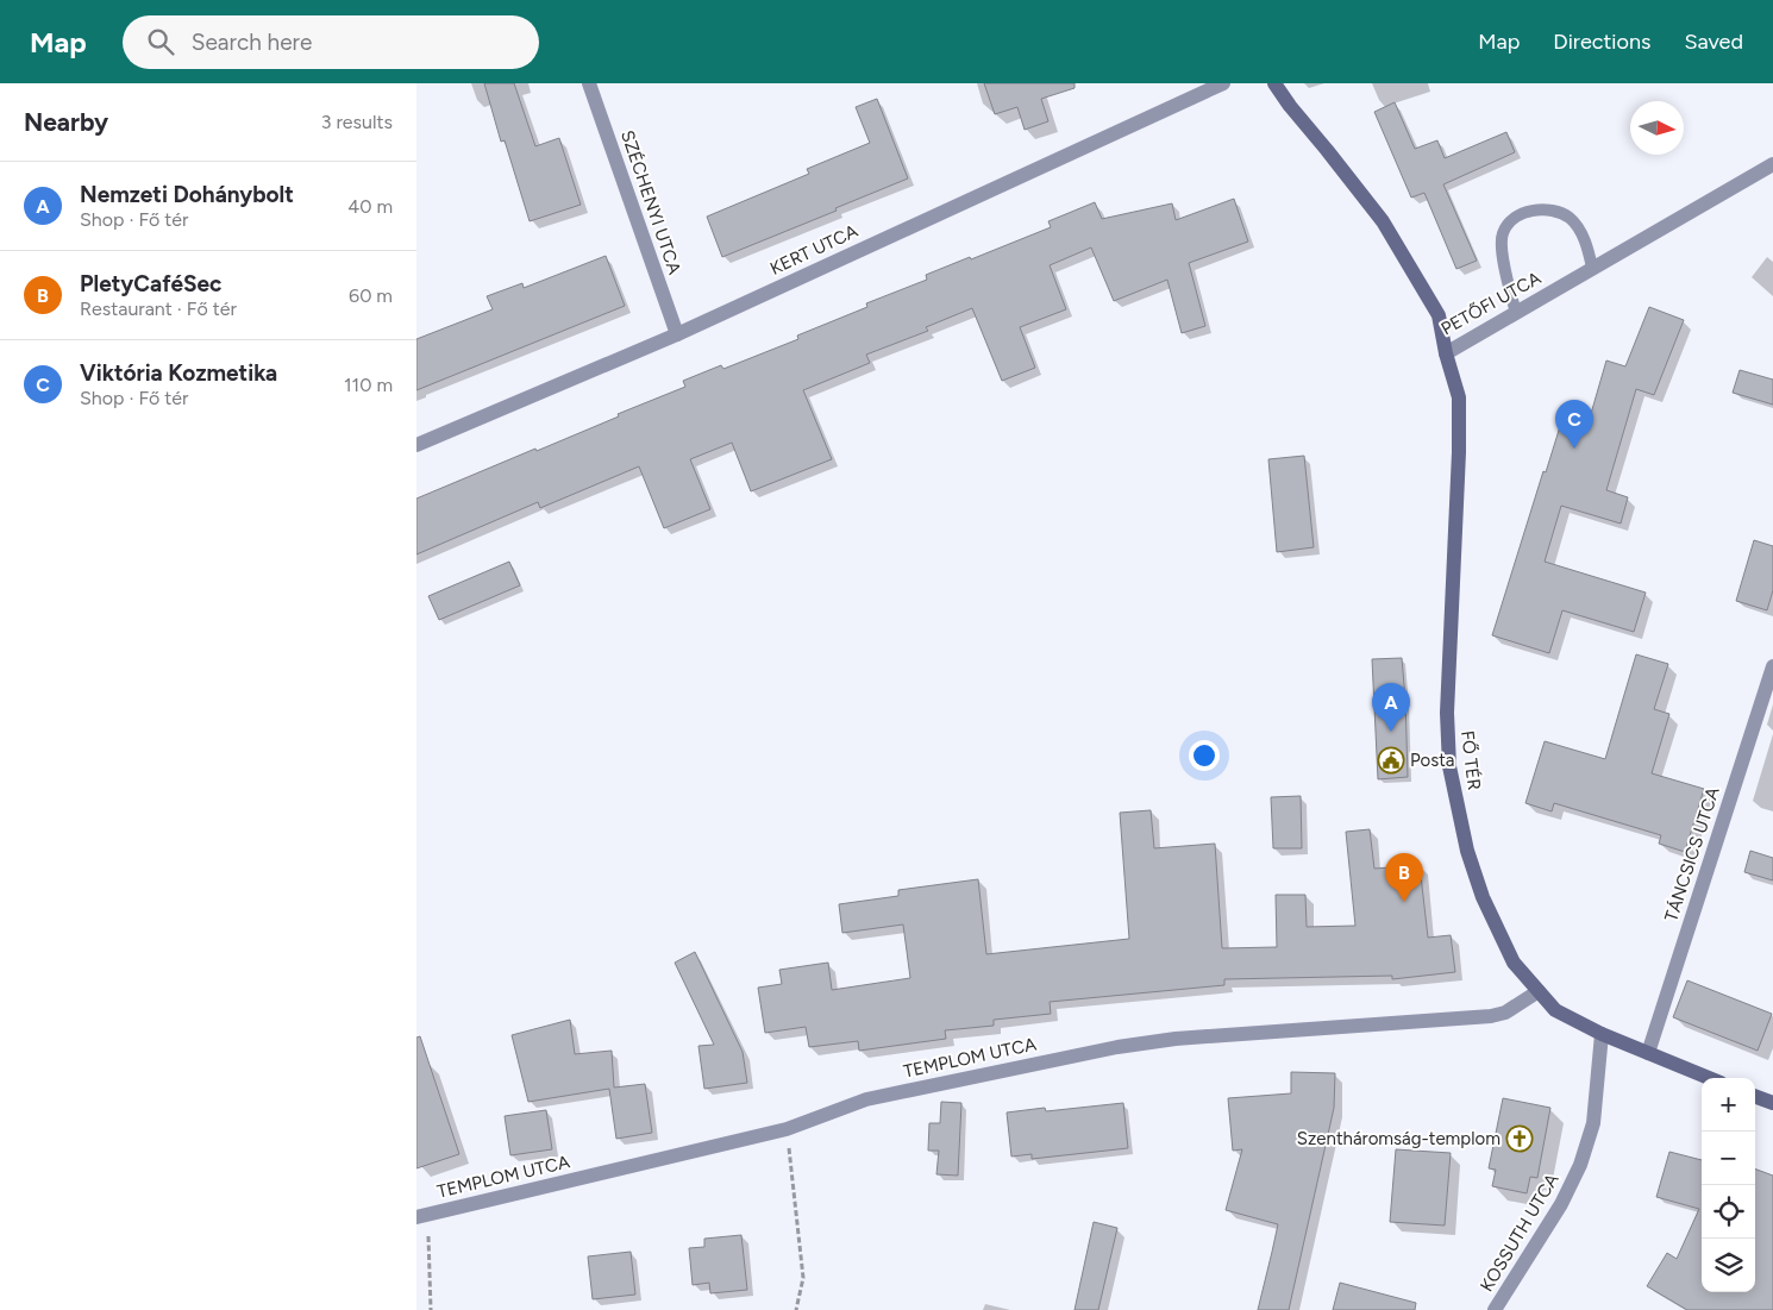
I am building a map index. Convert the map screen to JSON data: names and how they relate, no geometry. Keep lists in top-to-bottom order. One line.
{"streets":{"main road":["PETŐFI UTCA","FŐ TÉR"],"street":["SZÉCHENYI UTCA","KERT UTCA","TÁNCSICS UTCA","TEMPLOM UTCA","KOSSUTH UTCA"]},"crossings":[["SZÉCHENYI UTCA","KERT UTCA"],["PETŐFI UTCA","FŐ TÉR"],["FŐ TÉR","TÁNCSICS UTCA"],["FŐ TÉR","TEMPLOM UTCA"],["FŐ TÉR","KOSSUTH UTCA"]],"places":{"public building":["Posta"],"church":["Szentháromság-templom"]},"north":"right","page":{"header":"Map","search":"Search here","nav":["Map","Directions","Saved"],"heading":["Nearby","3 results"],"list":[{"mark":"A","name":"Nemzeti Dohánybolt","note":"Shop · Fő tér","value":"40 m"},{"mark":"B","name":"PletyCaféSec","note":"Restaurant · Fő tér","value":"60 m"},{"mark":"C","name":"Viktória Kozmetika","note":"Shop · Fő tér","value":"110 m"}],"pins":["C","A","B"],"map_buttons":["+","−"]}}
